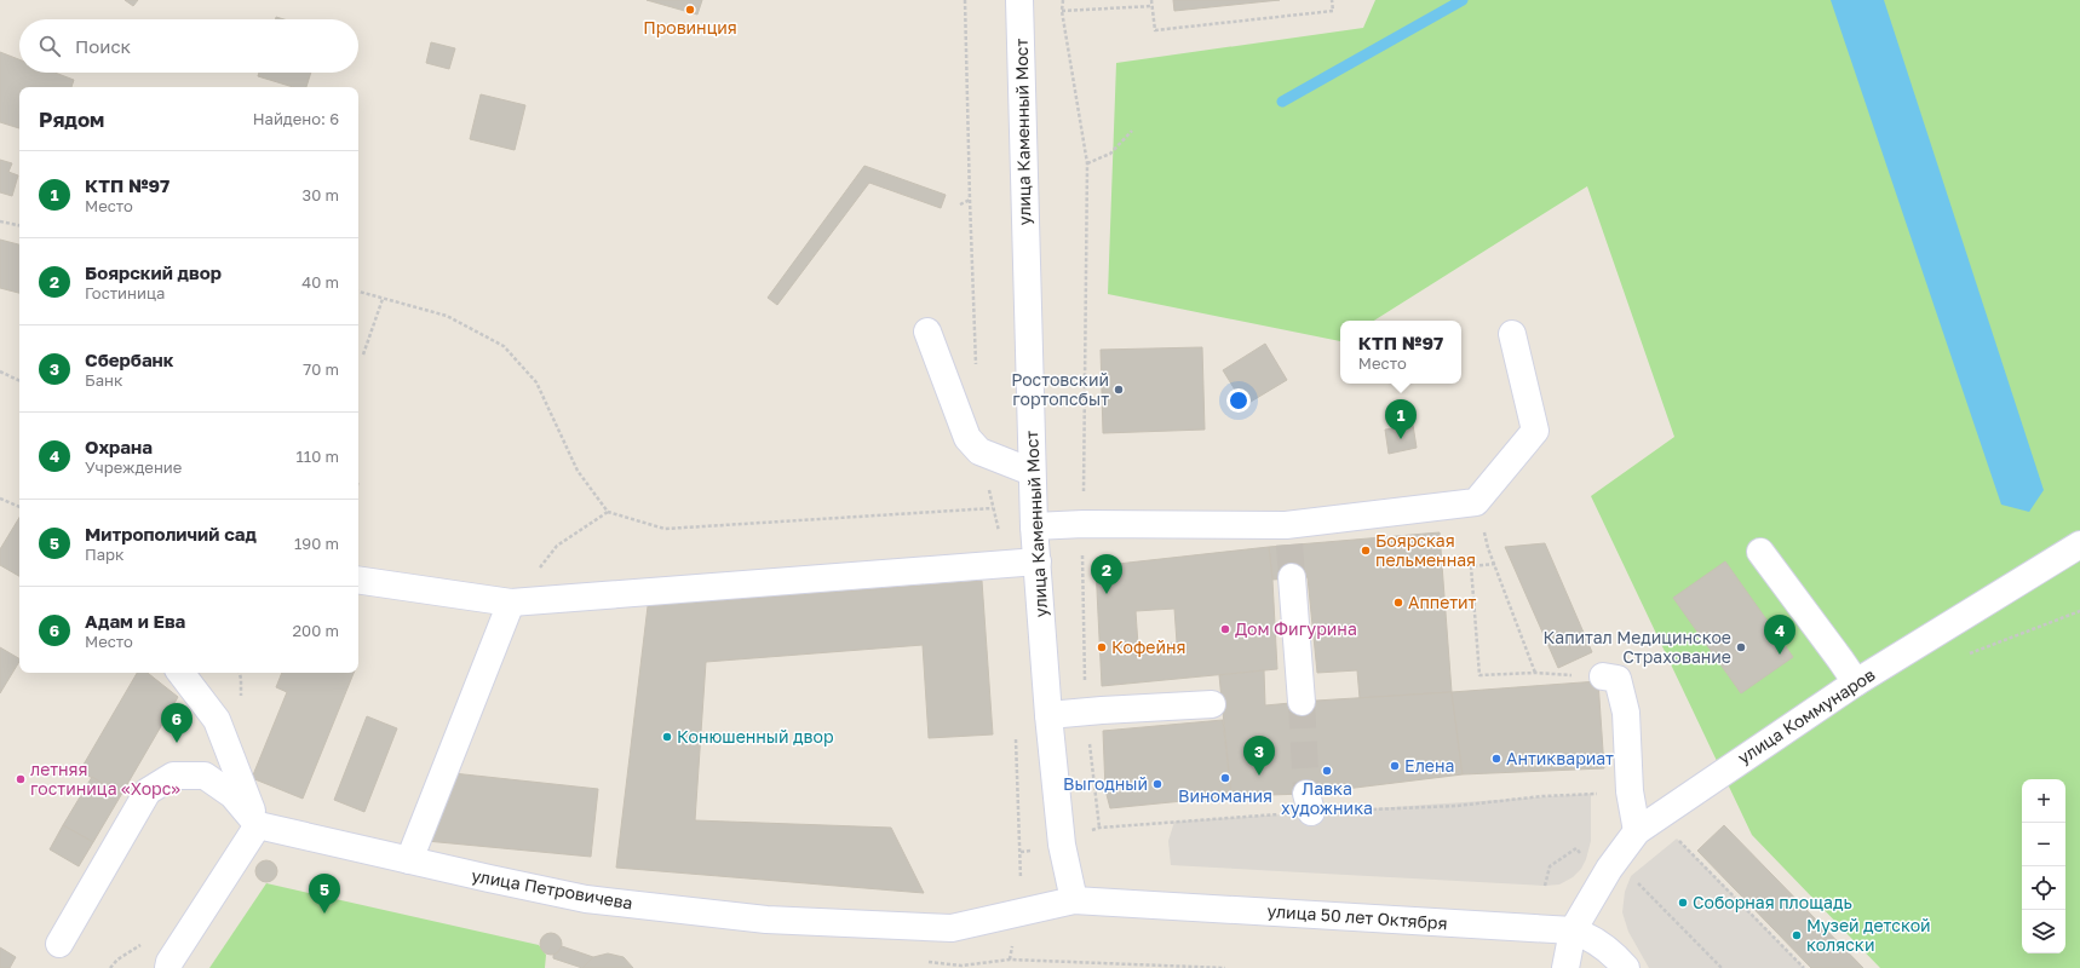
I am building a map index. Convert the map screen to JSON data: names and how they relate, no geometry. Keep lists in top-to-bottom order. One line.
{"streets":{"street":["улица Каменный Мост","улица Коммунаров","улица Петровичева","улица 50 лет Октября"]},"crossings":[["улица Каменный Мост","улица Петровичева"],["улица Каменный Мост","улица 50 лет Октября"],["улица Коммунаров","улица 50 лет Октября"],["улица Петровичева","улица 50 лет Октября"]],"places":["Провинция","Ростовский гортопсбыт","Боярская пельменная","Аппетит","Дом Фигурина","Кофейня","Капитал Медицинское Страхование","Конюшенный двор","Антиквариат","Елена","Лавка художника","Виномания","летняя гостиница «Хорс»","Выгодный","Соборная площадь","Музей детской коляски"],"page":{"search":"Поиск","heading":["Рядом","Найдено: 6"],"list":[{"mark":"1","name":"КТП №97","note":"Место","value":"30 m"},{"mark":"2","name":"Боярский двор","note":"Гостиница","value":"40 m"},{"mark":"3","name":"Сбербанк","note":"Банк","value":"70 m"},{"mark":"4","name":"Охрана","note":"Учреждение","value":"110 m"},{"mark":"5","name":"Митрополичий сад","note":"Парк","value":"190 m"},{"mark":"6","name":"Адам и Ева","note":"Место","value":"200 m"}],"popup":["КТП №97","Место"],"pins":["1","2","4","6","3","5"],"map_buttons":["+","−"]}}
